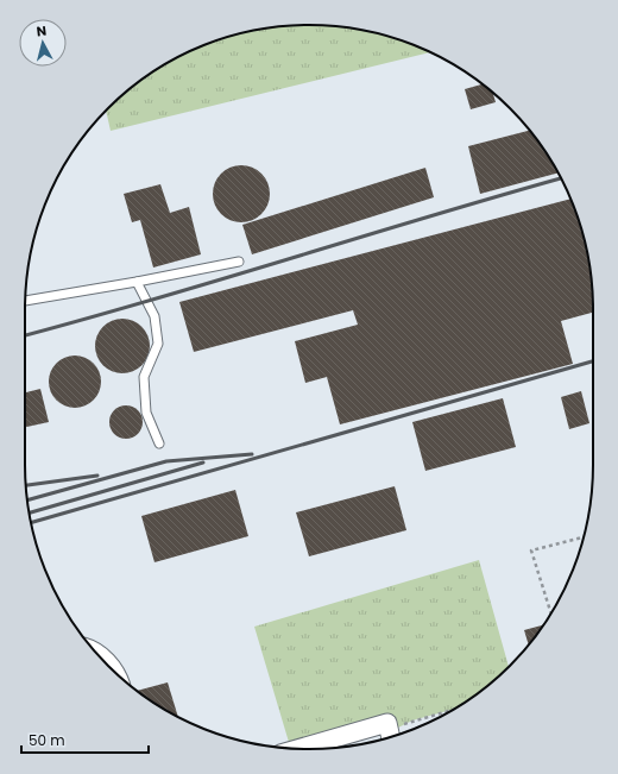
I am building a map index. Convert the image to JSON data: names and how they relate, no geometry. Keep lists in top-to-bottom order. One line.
{"scale_bar":"50 m","north":"top"}
